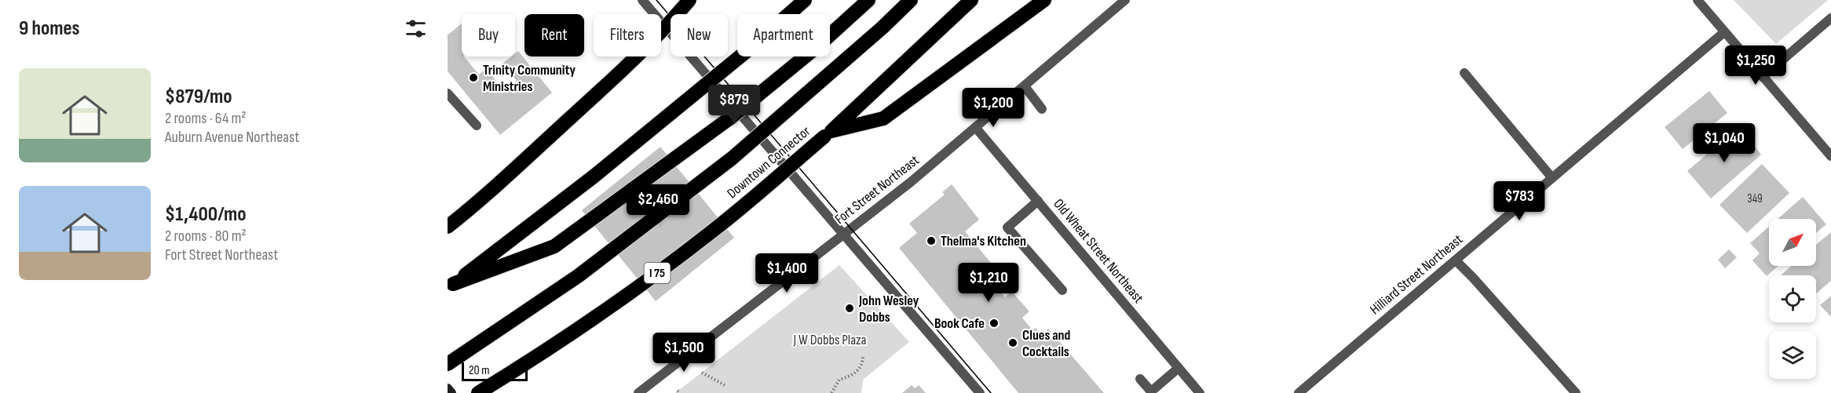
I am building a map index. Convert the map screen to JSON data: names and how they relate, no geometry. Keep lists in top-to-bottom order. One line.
{"streets":{"highway":["Downtown Connector","I 75"],"street":["Fort Street Northeast","Old Wheat Street Northeast","Hilliard Street Northeast"]},"crossings":[["Fort Street Northeast","Old Wheat Street Northeast"]],"parks":["J W Dobbs Plaza"],"places":["Trinity Community Ministries","Thelma's Kitchen","John Wesley Dobbs","Book Cafe","Clues and Cocktails"],"house_numbers":["349"],"scale_bar":"20 m","north":"top right","page":{"heading":"9 homes","chip":["Buy","Rent","Filters","New","Apartment"],"price":["$1,250","$879","$1,200","$1,040","$783","$2,460","$1,400","$1,210","$1,500"],"list":[{"name":"$879/mo","note":"2 rooms · 64 m² · Auburn Avenue Northeast"},{"name":"$1,400/mo","note":"2 rooms · 80 m² · Fort Street Northeast"}],"scale":"20 m"}}
